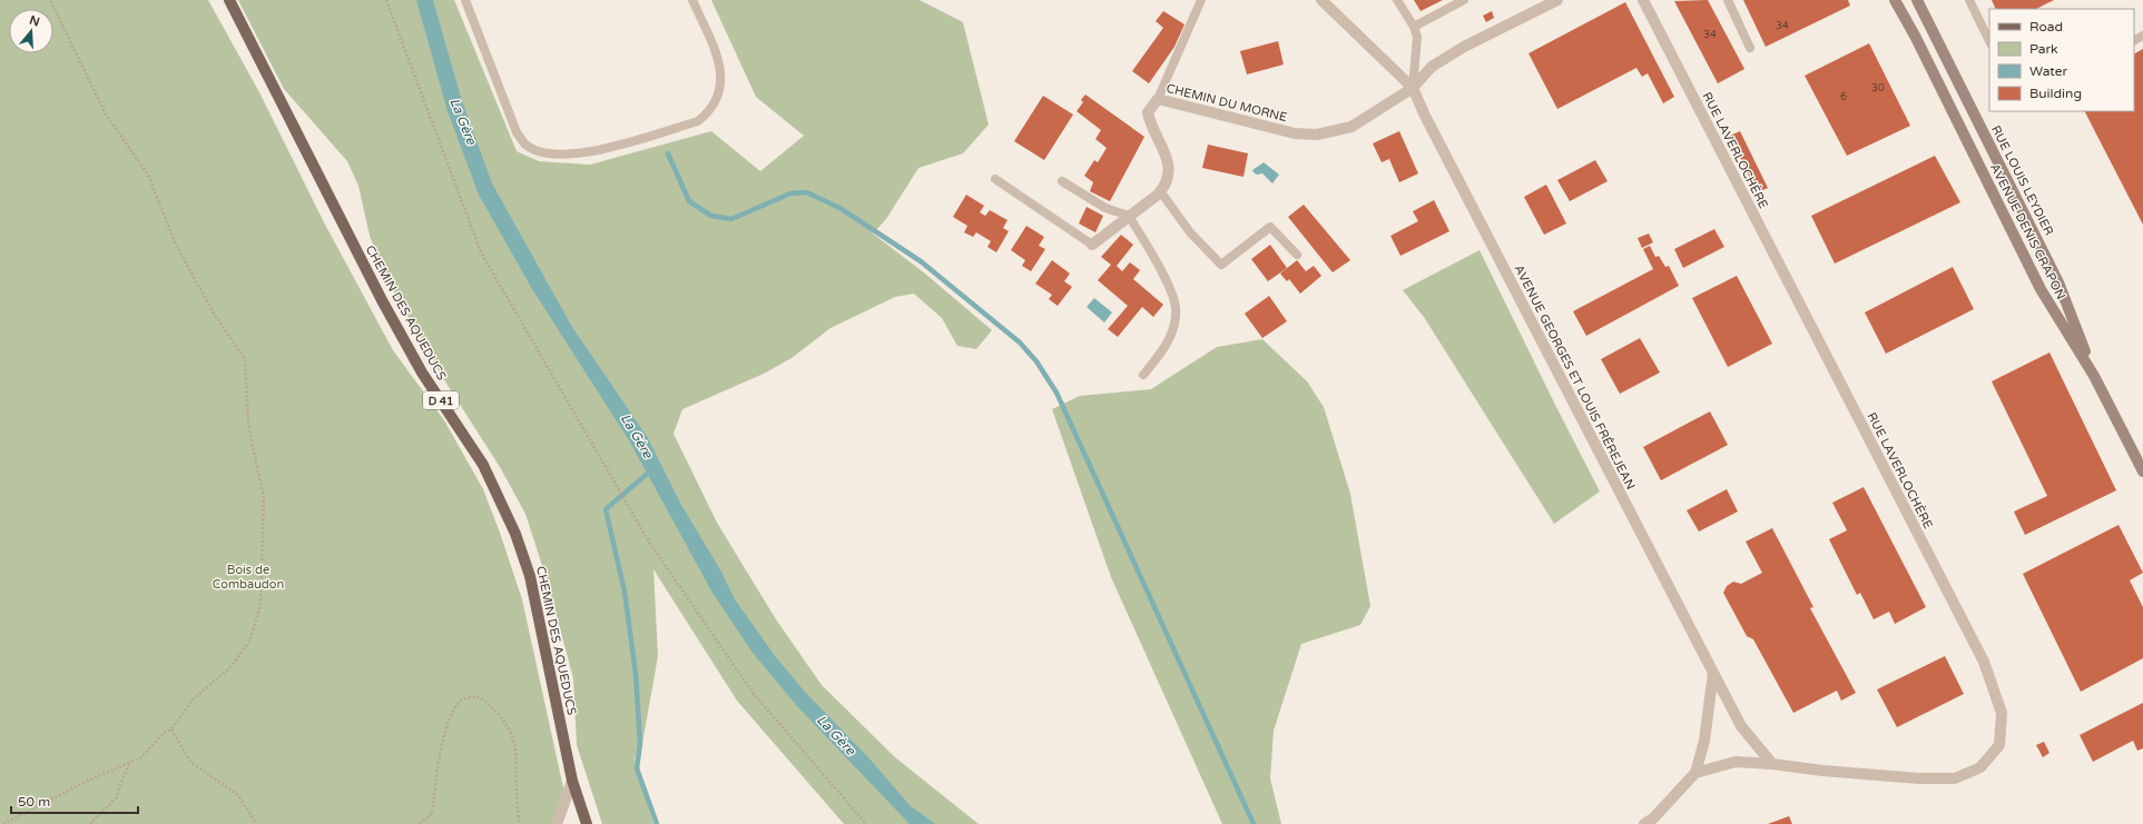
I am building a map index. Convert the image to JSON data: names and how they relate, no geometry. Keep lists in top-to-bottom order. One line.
{"streets":{"main road":["RUE LOUIS LEYDIER","AVENUE DENIS CRAPON","CHEMIN DES AQUEDUCS","D 41"],"street":["CHEMIN DU MORNE","RUE LAVERLOCHÈRE","AVENUE GEORGES ET LOUIS FRÊREJEAN"]},"crossings":[["CHEMIN DU MORNE","AVENUE GEORGES ET LOUIS FRÊREJEAN"],["RUE LOUIS LEYDIER","AVENUE DENIS CRAPON"]],"water":["La Gère"],"parks":["Bois de Combaudon"],"house_numbers":["34","34","30","6"],"legend":["Road","Park","Water","Building"],"scale_bar":"50 m","north":"top"}
